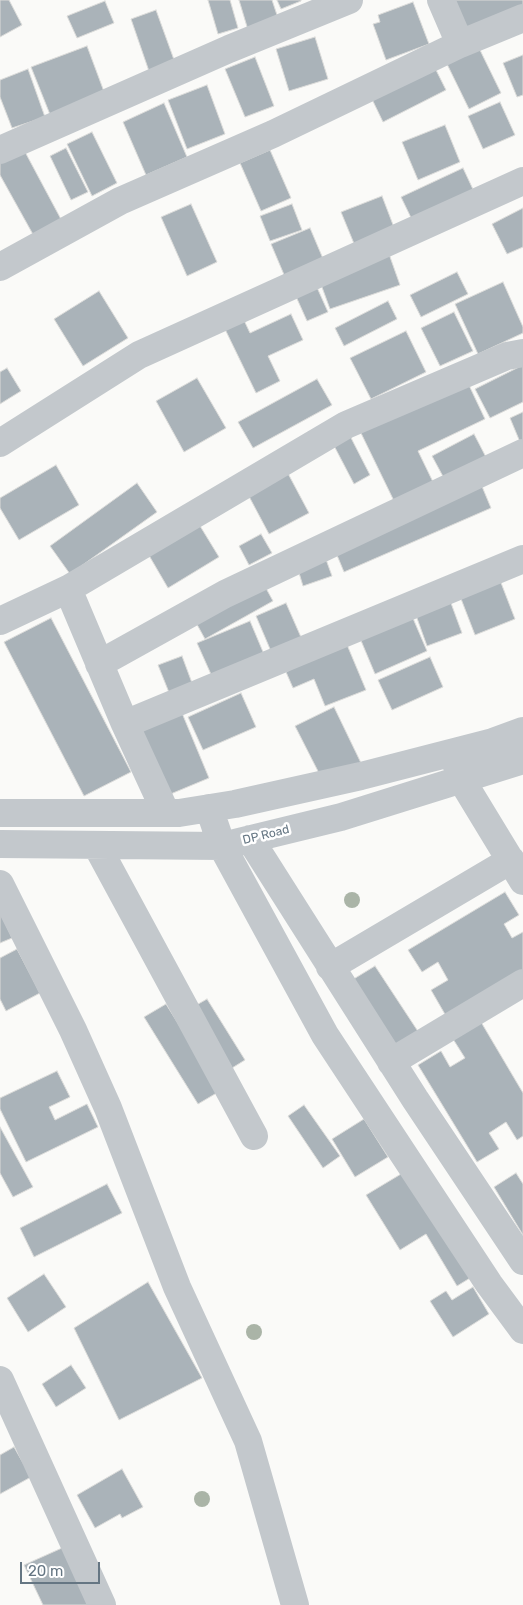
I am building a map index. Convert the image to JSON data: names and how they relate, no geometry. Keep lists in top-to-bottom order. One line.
{"streets":{"street":["DP Road"]},"scale_bar":"20 m"}
